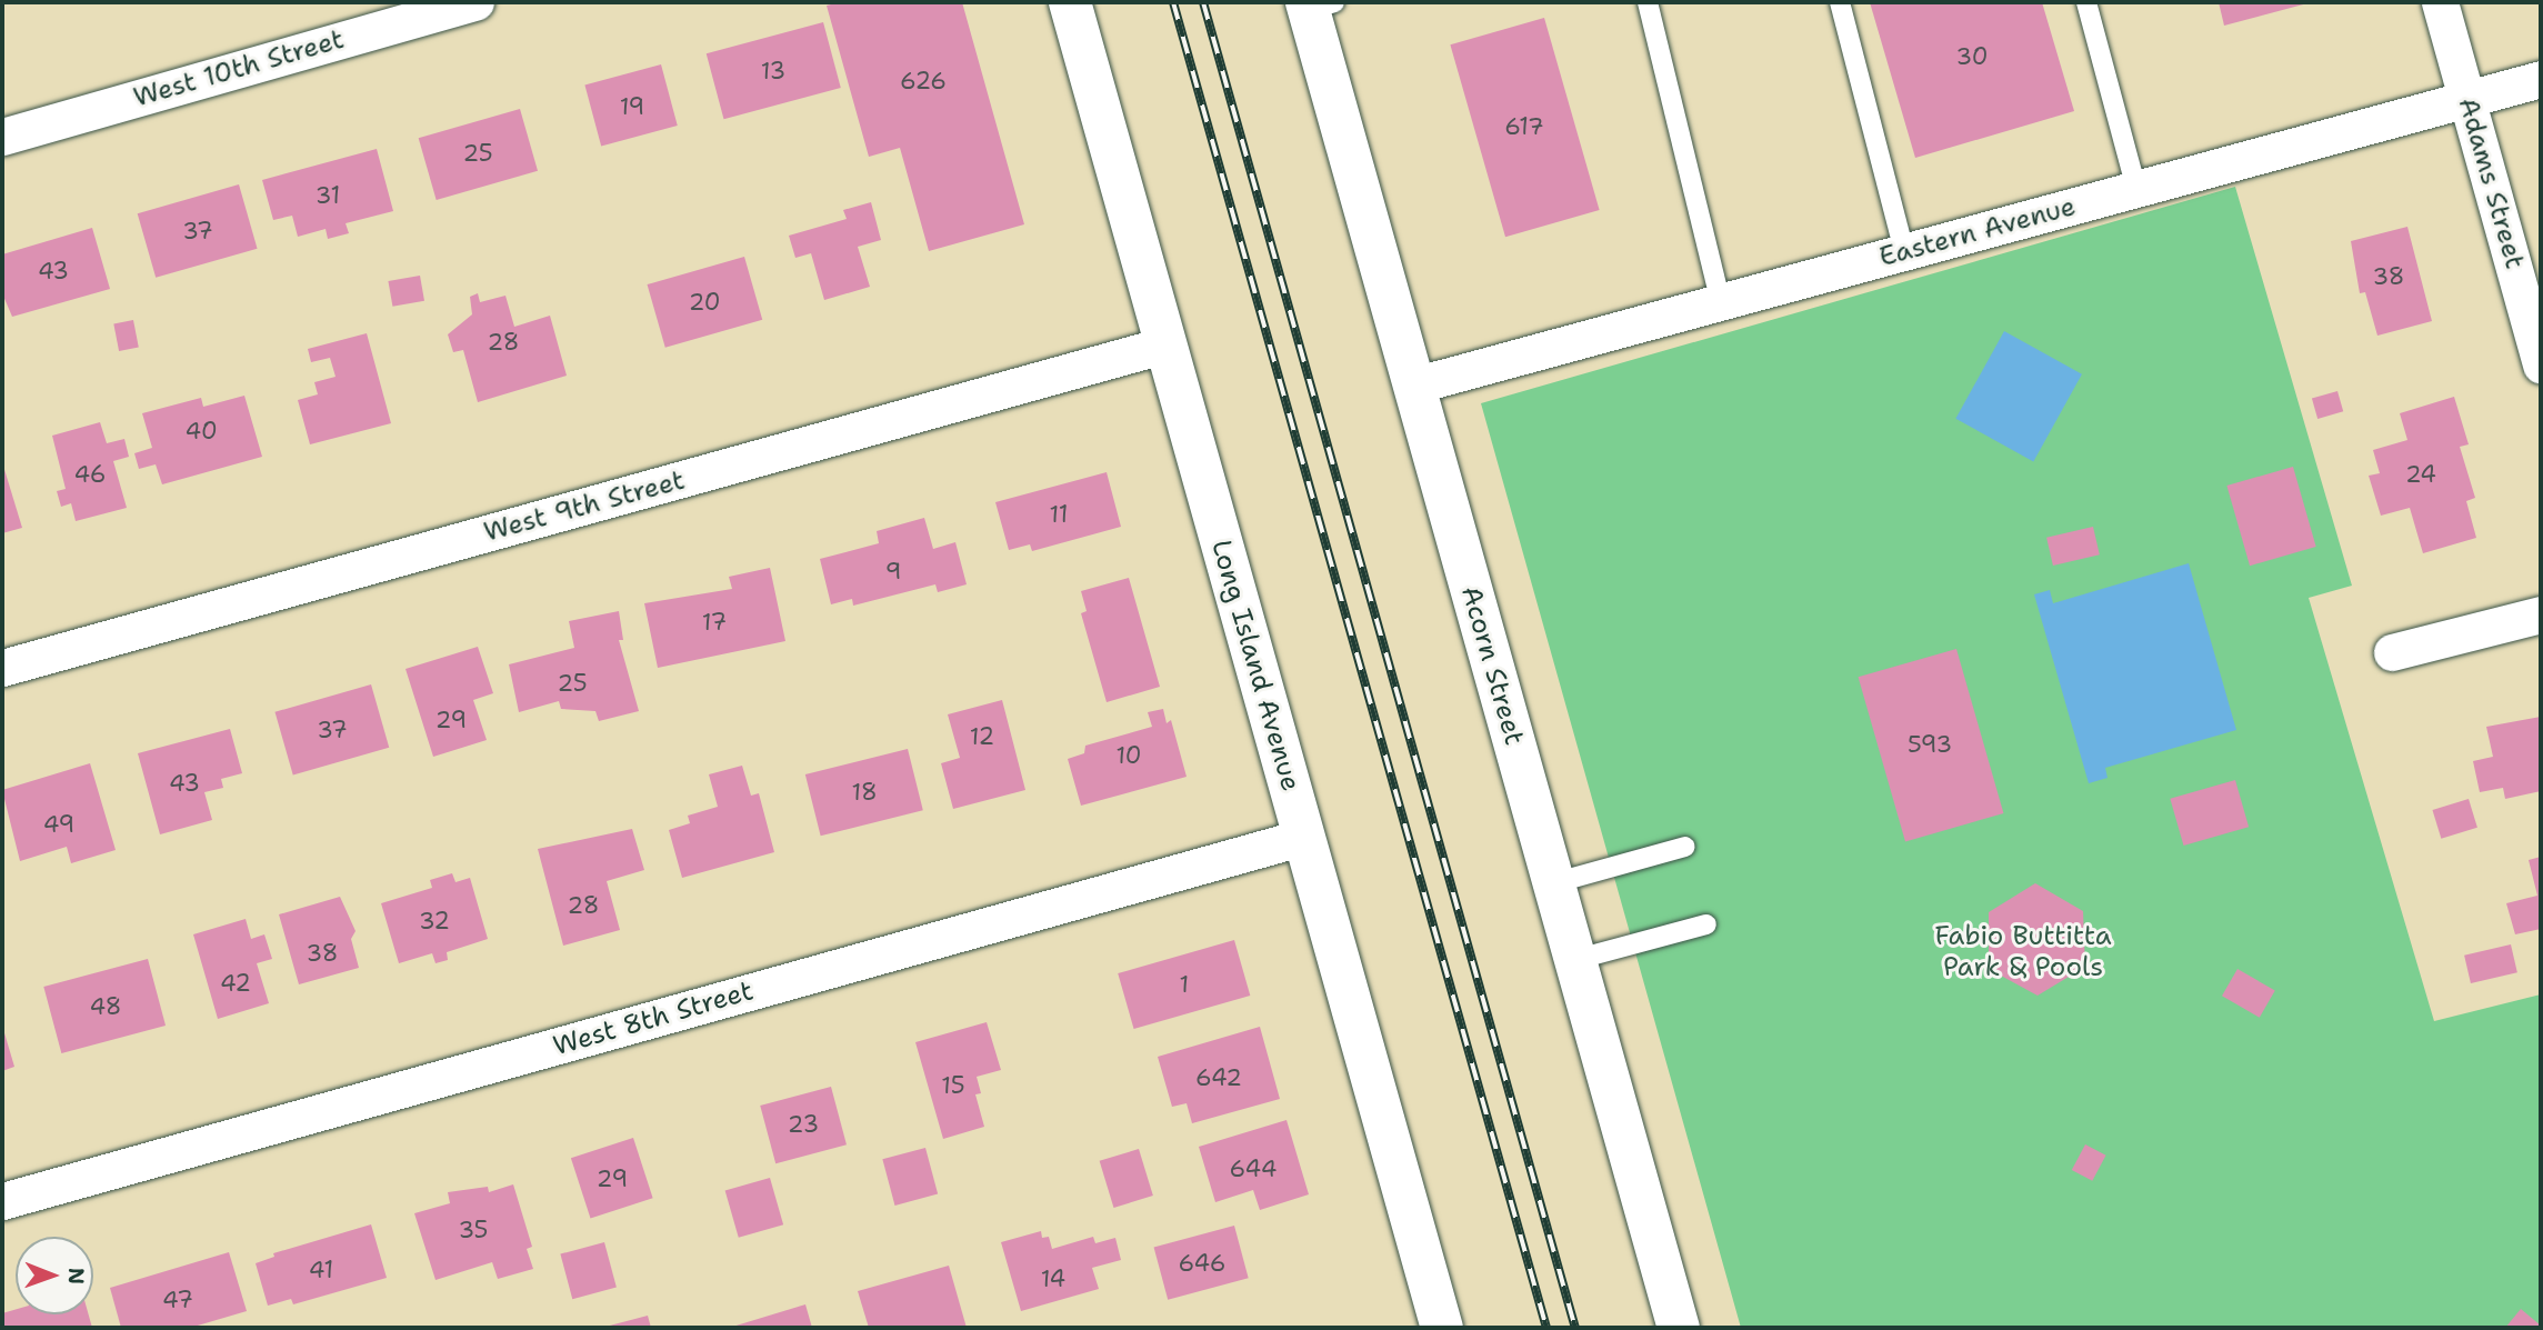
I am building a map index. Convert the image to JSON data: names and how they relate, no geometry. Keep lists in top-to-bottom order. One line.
{"streets":{"street":["West 10th Street","Adams Street","Eastern Avenue","West 9th Street","Long Island Avenue","Acorn Street","West 8th Street"]},"crossings":[["Adams Street","Eastern Avenue"],["Eastern Avenue","Acorn Street"],["West 9th Street","Long Island Avenue"],["Long Island Avenue","West 8th Street"]],"parks":["Fabio Buttitta Park & Pools"],"house_numbers":["30","13","626","19","617","25","31","37","43","38","20","28","40","46","24","11","9","17","25","29","37","12","593","10","43","18","49","28","32","38","42","1","48","642","15","23","644","29","35","646","41","14","47"],"north":"right"}
